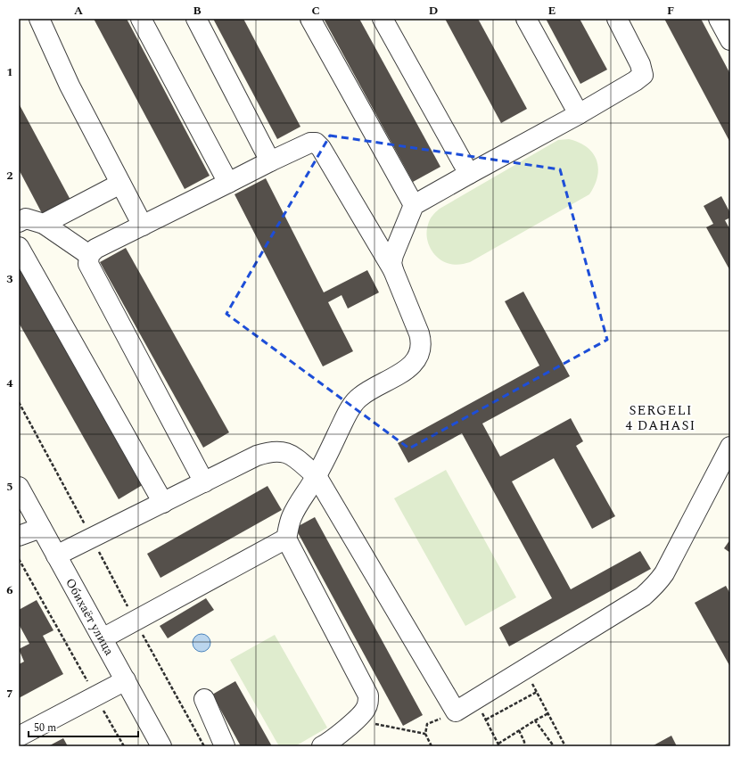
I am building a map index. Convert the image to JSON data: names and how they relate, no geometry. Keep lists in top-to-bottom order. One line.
{"streets":{"street":["Обихаёт улица"]},"districts":["SERGELI 4 DAHASI"],"scale_bar":"50 m","grid":{"columns":["A","B","C","D","E","F"],"rows":["1","2","3","4","5","6","7"]}}
